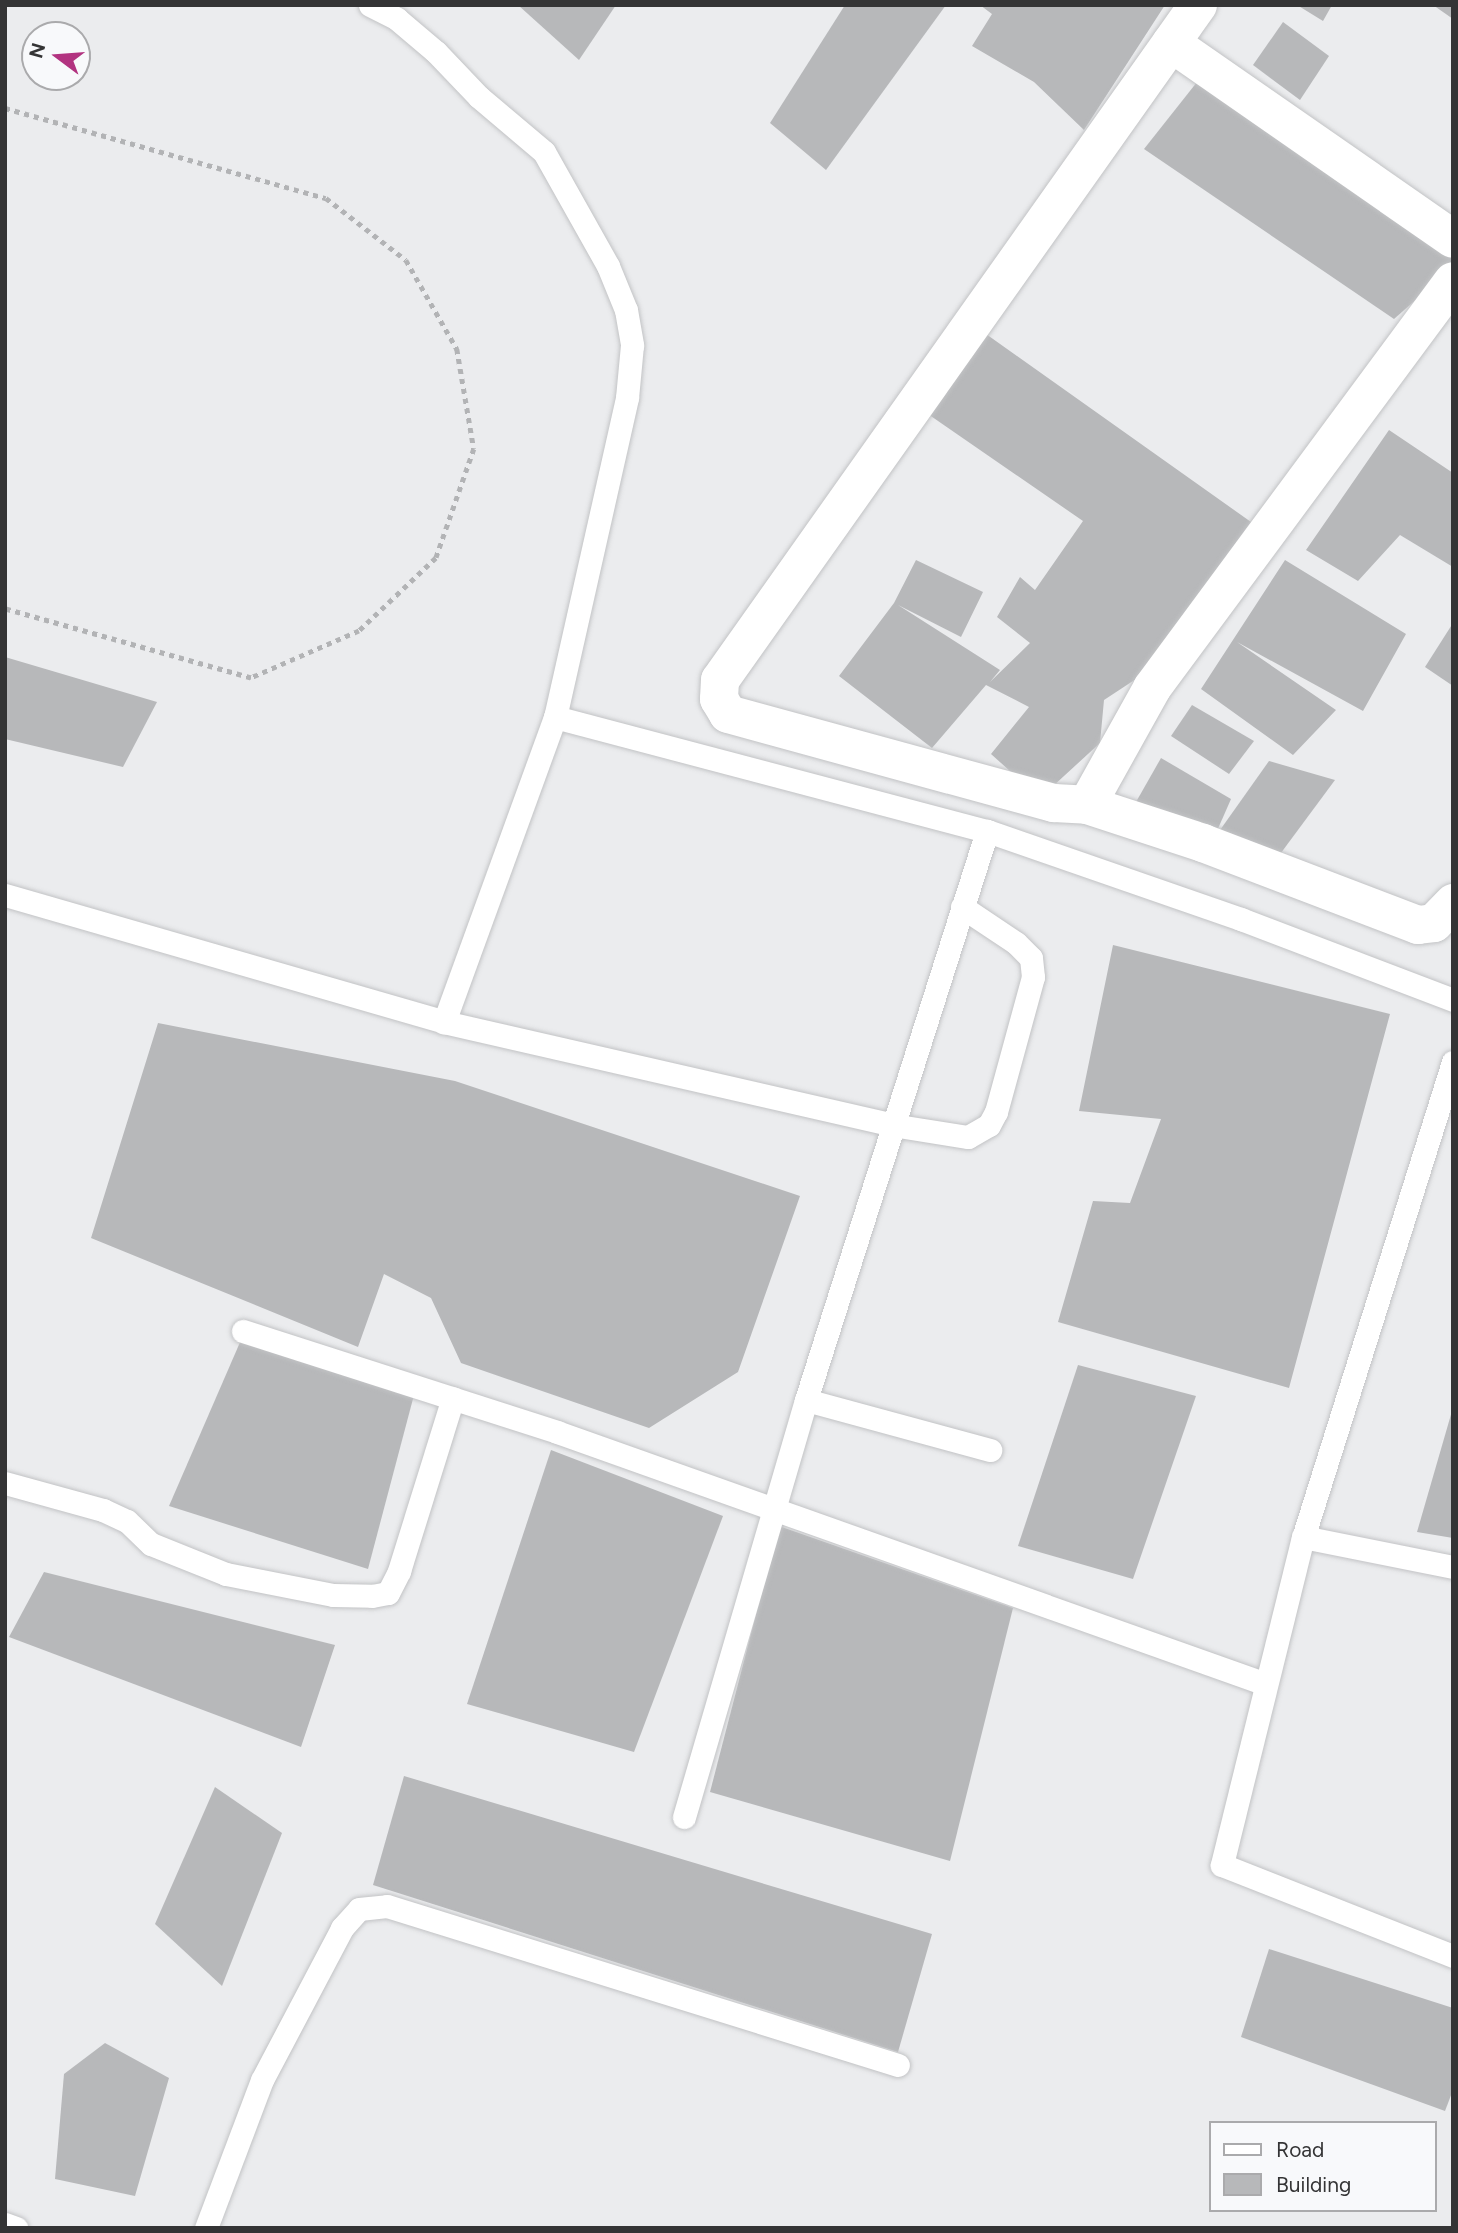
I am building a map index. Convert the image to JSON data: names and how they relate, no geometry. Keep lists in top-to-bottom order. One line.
{"legend":["Road","Building"],"north":"left"}
